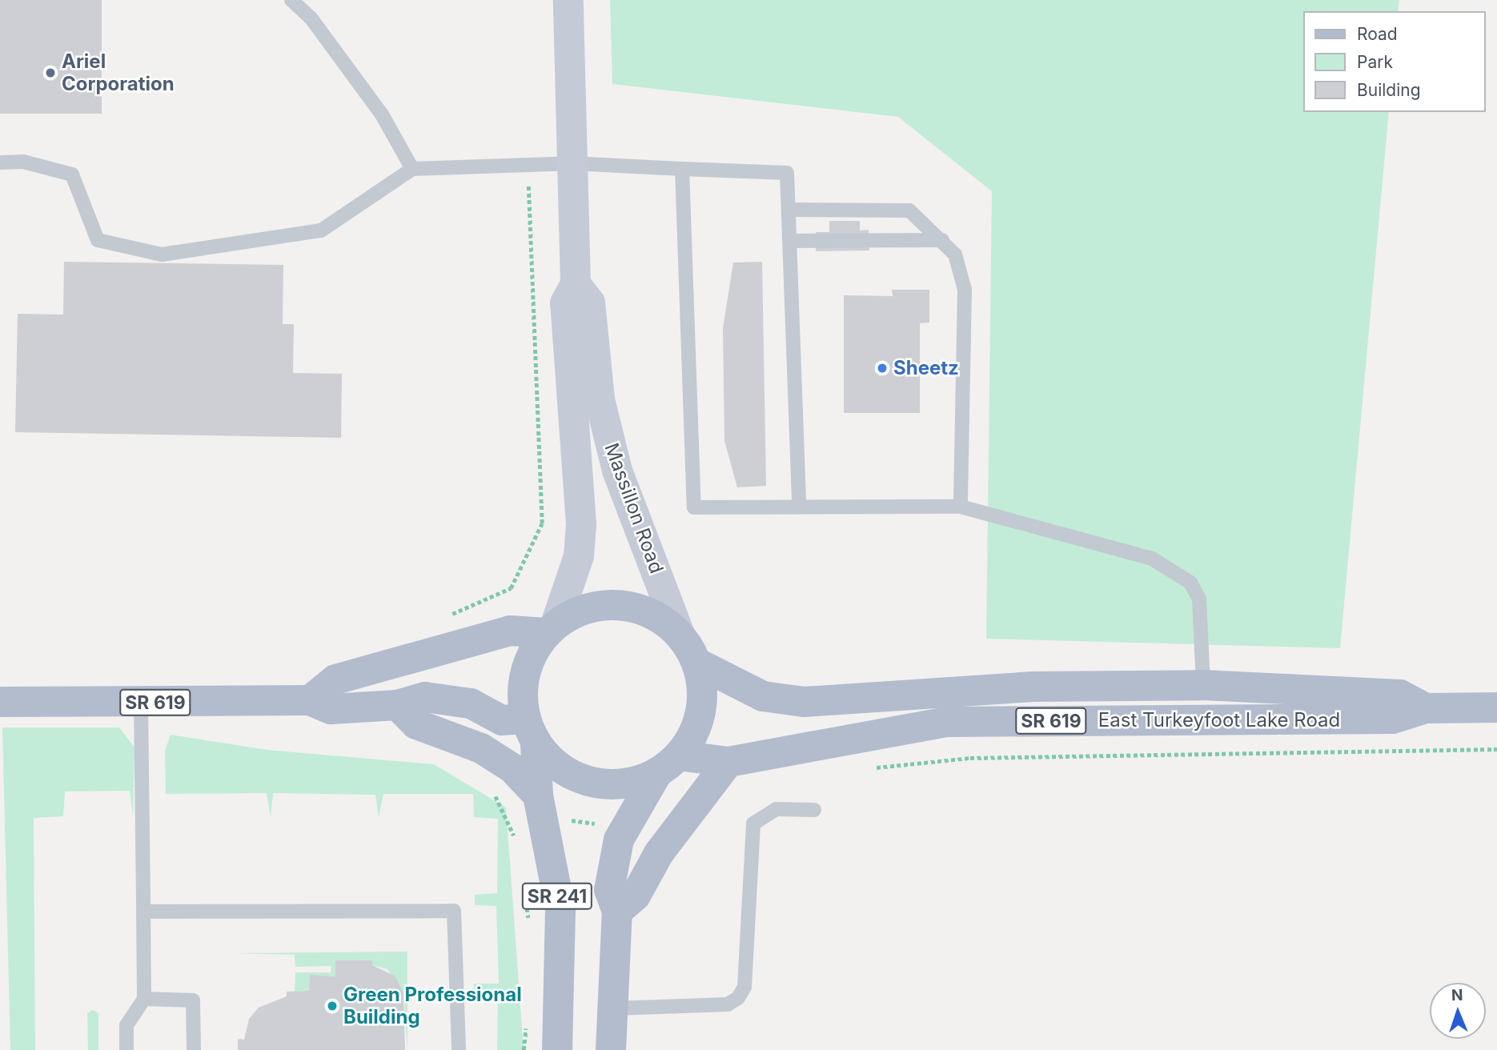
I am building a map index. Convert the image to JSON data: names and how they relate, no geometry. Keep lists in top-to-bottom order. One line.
{"streets":{"main road":["Massillon Road","SR 619","East Turkeyfoot Lake Road","SR 241"]},"crossings":[["Massillon Road","SR 619"],["Massillon Road","East Turkeyfoot Lake Road"],["Massillon Road","SR 241"],["SR 619","East Turkeyfoot Lake Road"],["SR 619","SR 241"],["East Turkeyfoot Lake Road","SR 241"]],"places":["Ariel Corporation","Sheetz","Green Professional Building"],"legend":["Road","Park","Building"],"north":"top"}
